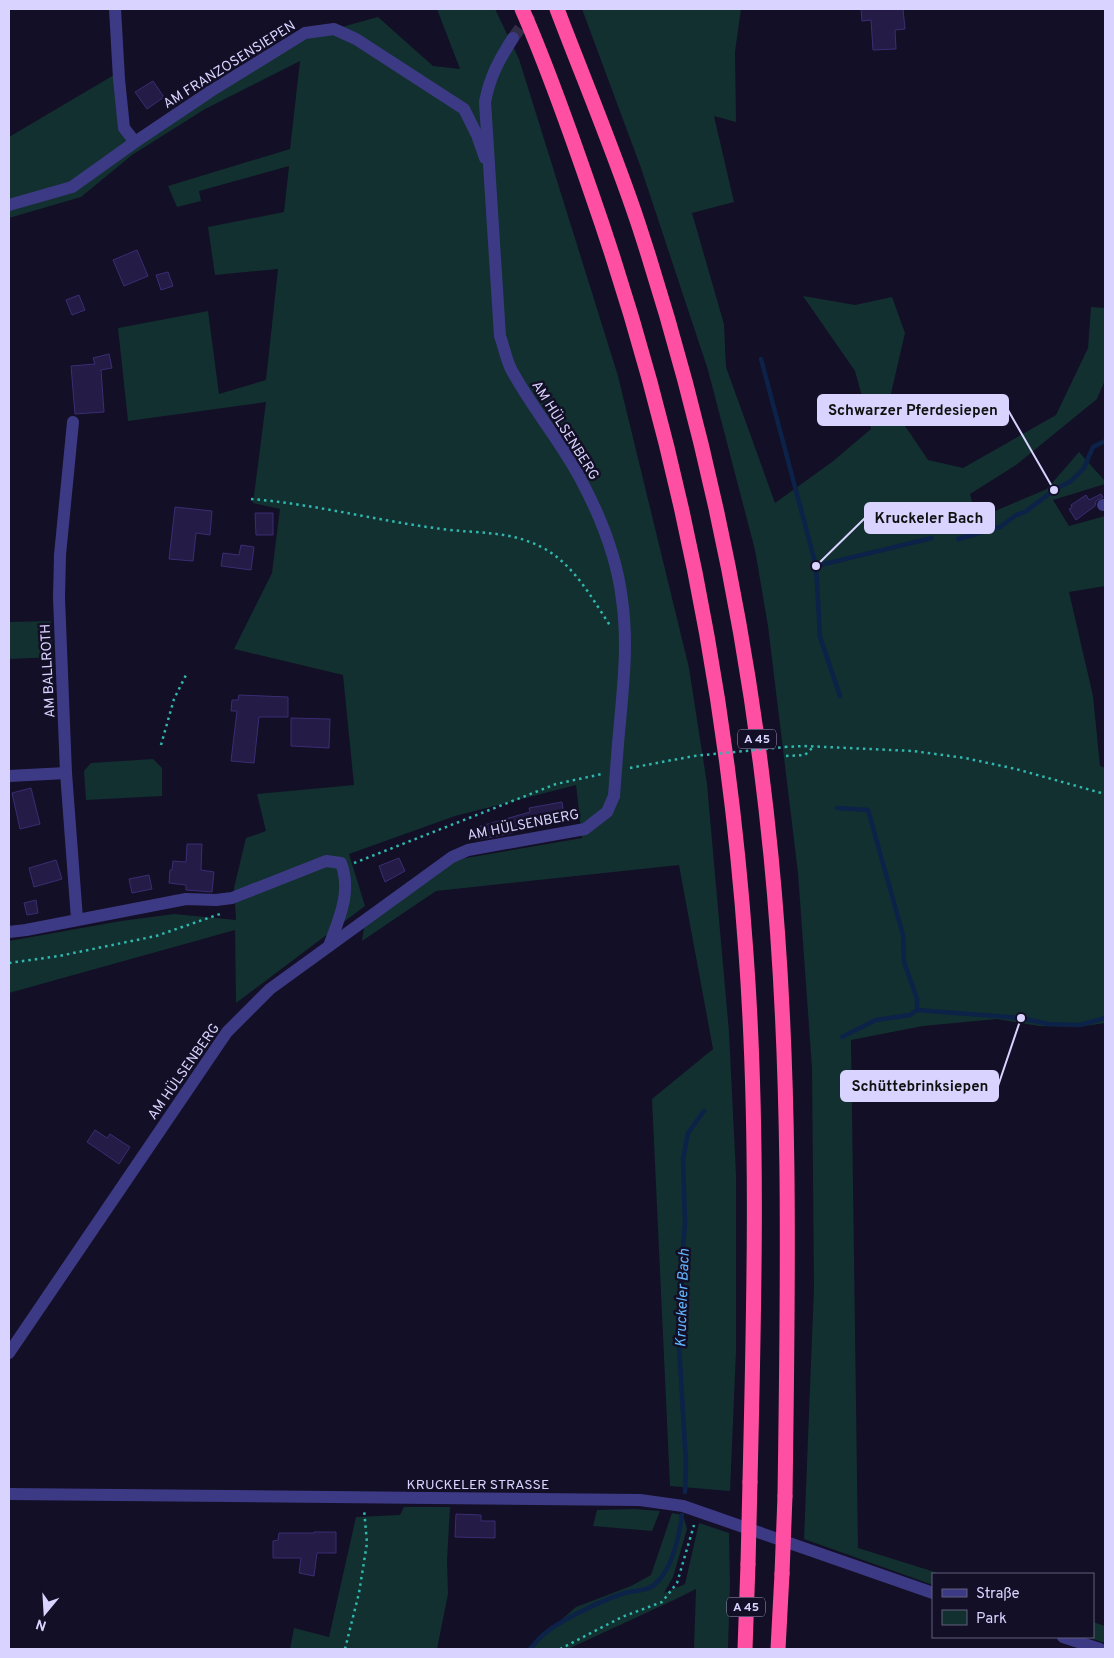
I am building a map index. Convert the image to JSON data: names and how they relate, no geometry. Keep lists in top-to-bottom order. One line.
{"streets":{"highway":["A 45"],"street":["AM FRANZOSENSIEPEN","AM HÜLSENBERG","AM BALLROTH","KRUCKELER STRASSE"]},"water":["Kruckeler Bach"],"places":["Schwarzer Pferdesiepen","Kruckeler Bach","Schüttebrinksiepen"],"legend":["Straße","Park"],"north":"bottom"}
